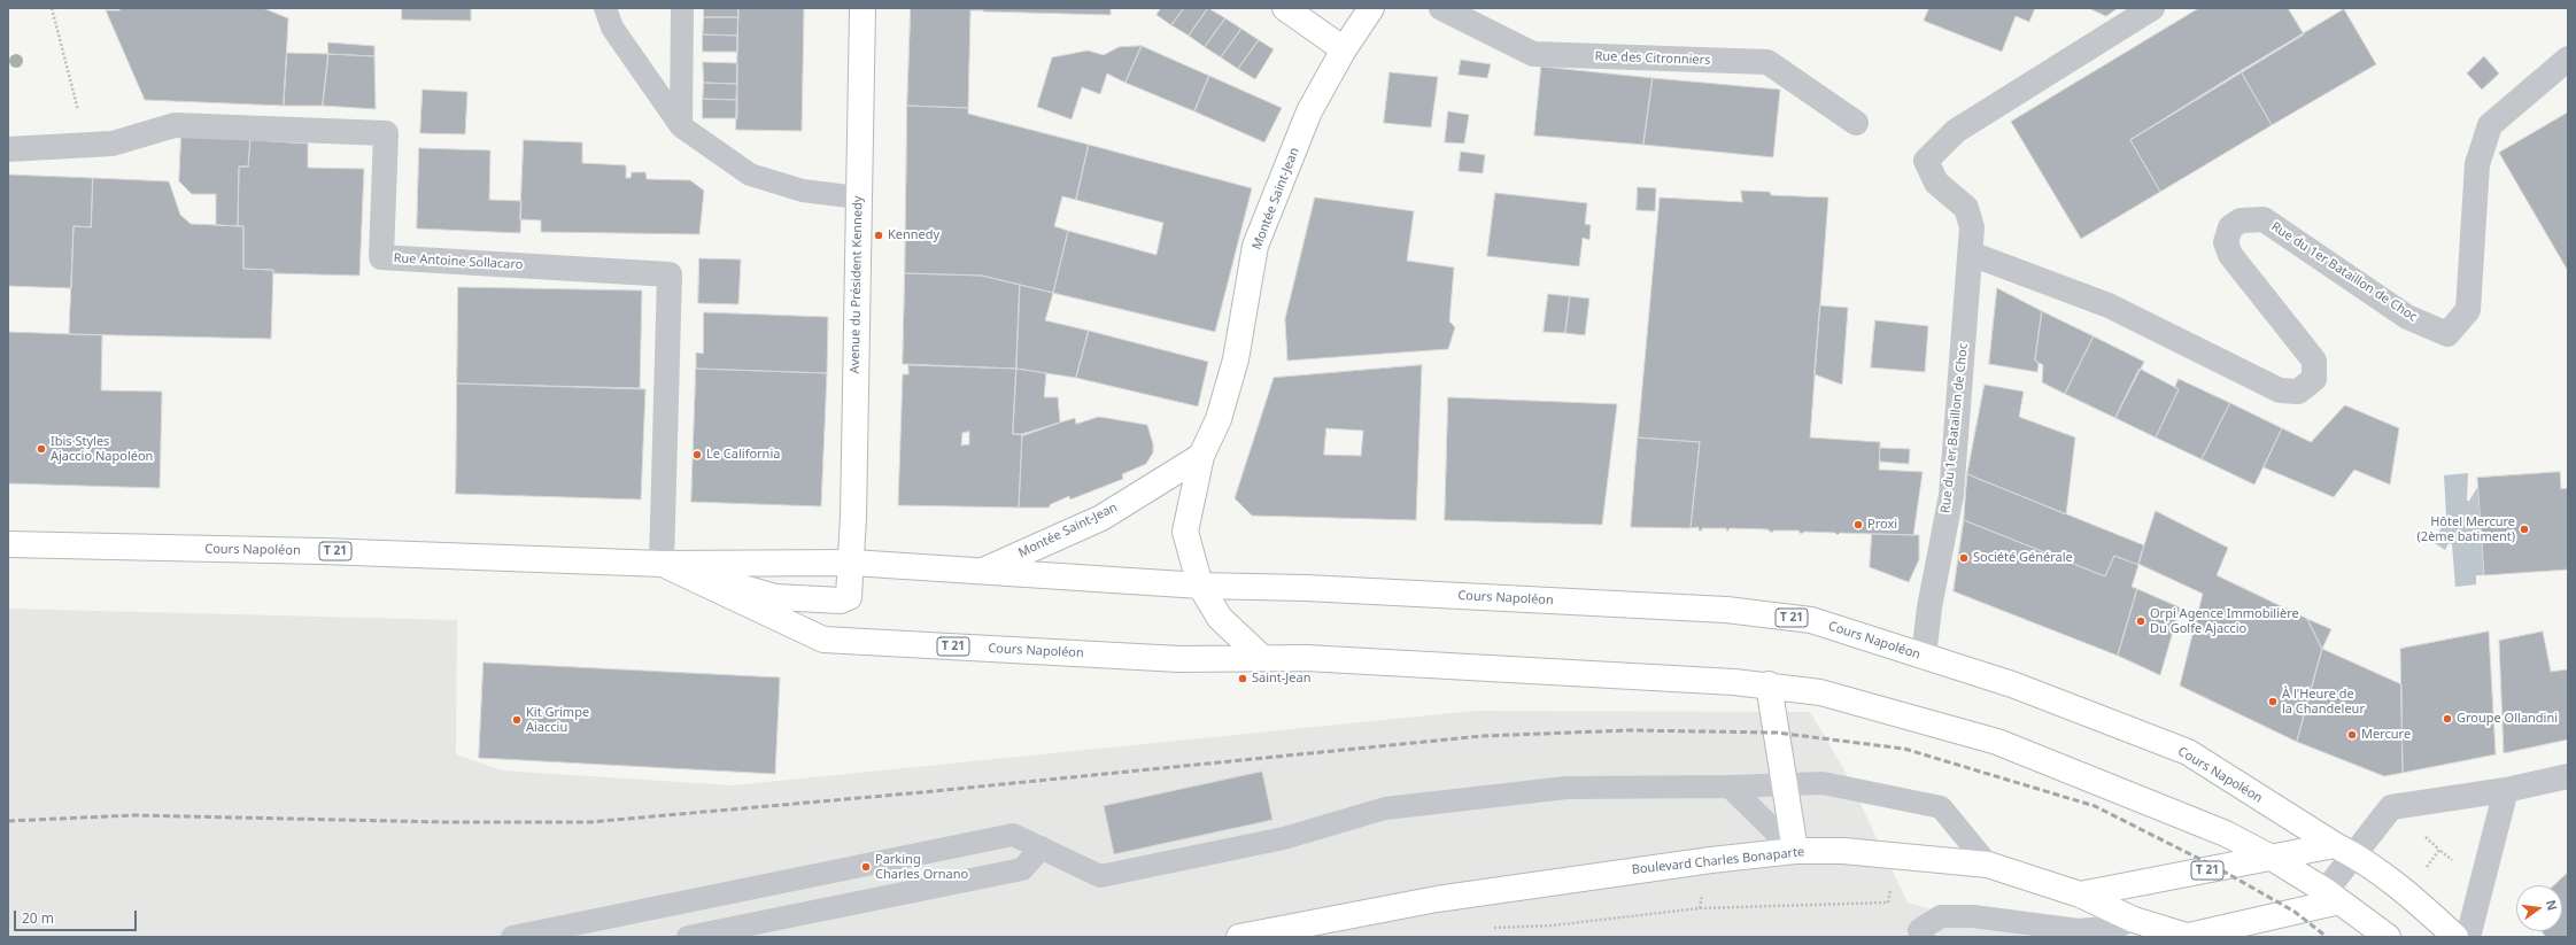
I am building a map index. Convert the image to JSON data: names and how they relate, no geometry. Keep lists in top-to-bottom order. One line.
{"streets":{"main road":["Montée Saint-Jean","Avenue du Président Kennedy","Cours Napoléon","T 21","Boulevard Charles Bonaparte"],"street":["Rue des Citronniers","Rue Antoine Sollacaro","Rue du 1er Bataillon de Choc"]},"crossings":[["Montée Saint-Jean","Cours Napoléon"],["Rue Antoine Sollacaro","Avenue du Président Kennedy"],["Rue Antoine Sollacaro","Cours Napoléon"],["Rue du 1er Bataillon de Choc","Cours Napoléon"],["Avenue du Président Kennedy","Cours Napoléon"],["Cours Napoléon","T 21"],["T 21","Boulevard Charles Bonaparte"]],"places":["Kennedy","Ibis Styles Ajaccio Napoléon","Le California","Proxi","Hôtel Mercure (2ème batiment)","Société Générale","Orpi Agence Immobilière Du Golfe Ajaccio","Saint-Jean","À l'Heure de la Chandeleur","Groupe Ollandini","Kit Grimpe Aiacciu","Mercure","Parking Charles Ornano"],"scale_bar":"20 m","north":"right"}
